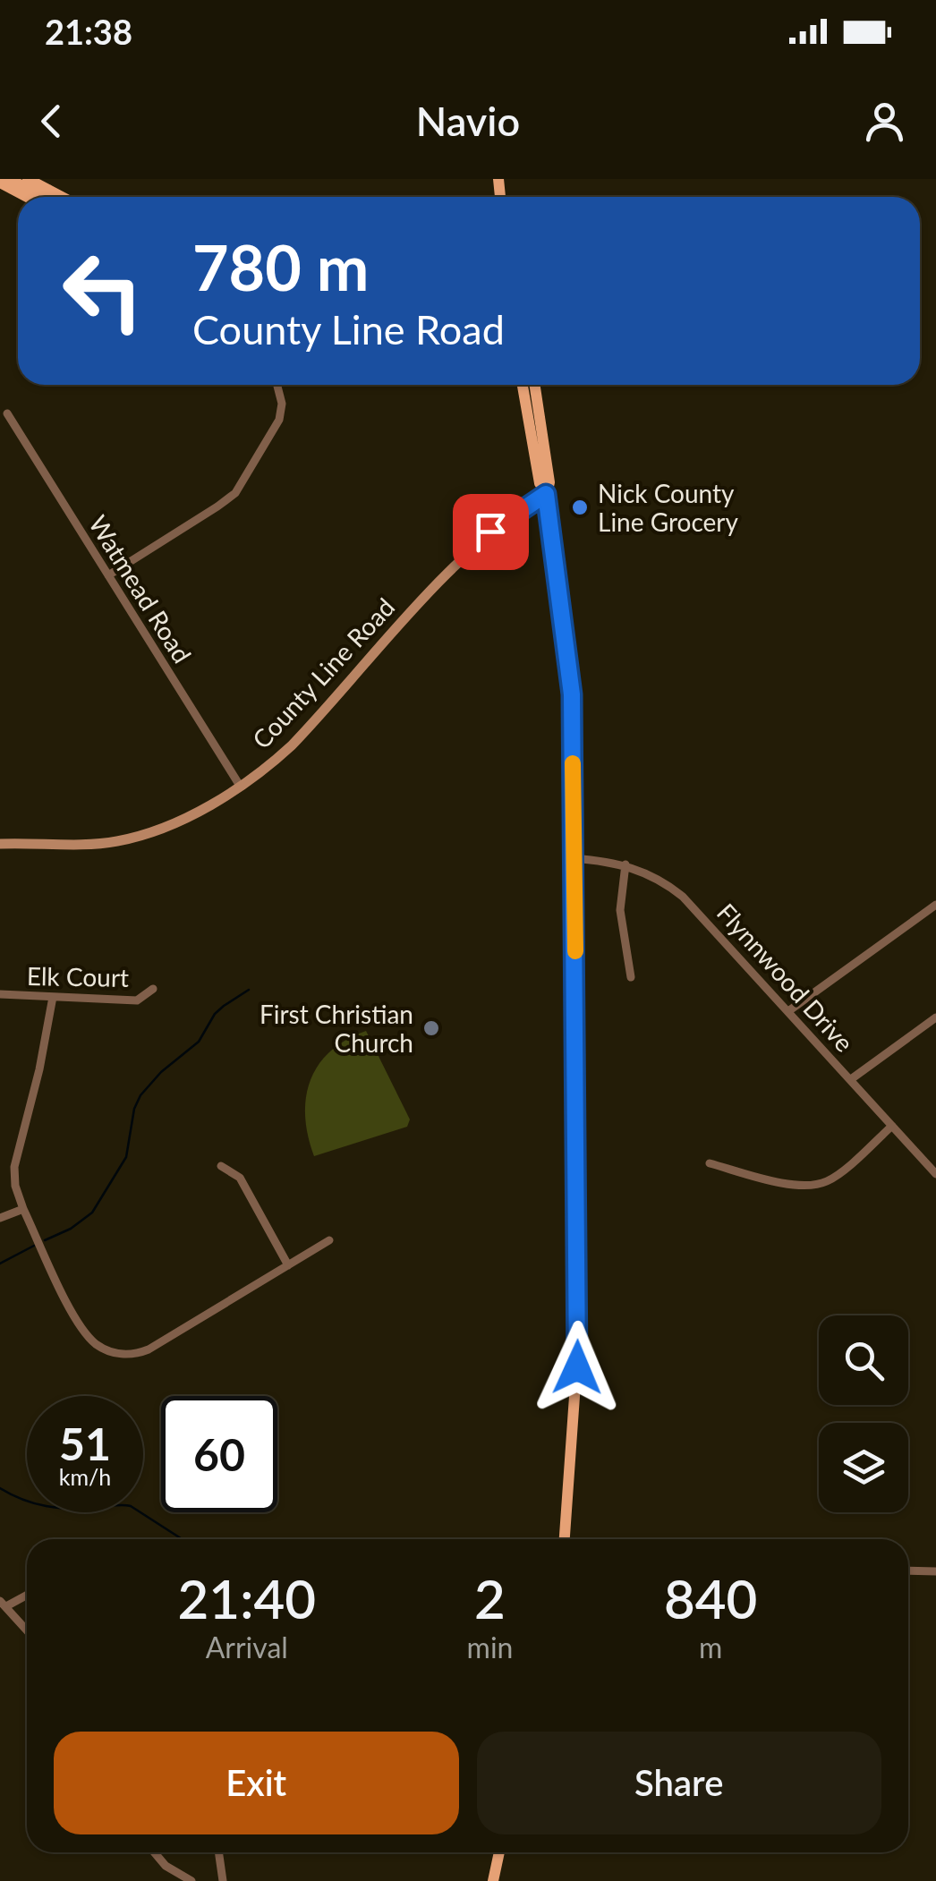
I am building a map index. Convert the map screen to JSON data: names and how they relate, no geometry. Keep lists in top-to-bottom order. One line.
{"streets":{"street":["Watmead Road","County Line Road","Elk Court","Flynnwood Drive"]},"crossings":[["Watmead Road","County Line Road"]],"places":["Nick County Line Grocery","First Christian Church"],"page":{"status":"21:38","header":"Navio","turn":["780 m","County Line Road"],"speed":"51 km/h","limit":"60","eta":["21:40","Arrival","2","min","840","m"],"buttons":["Exit","Share"]}}
